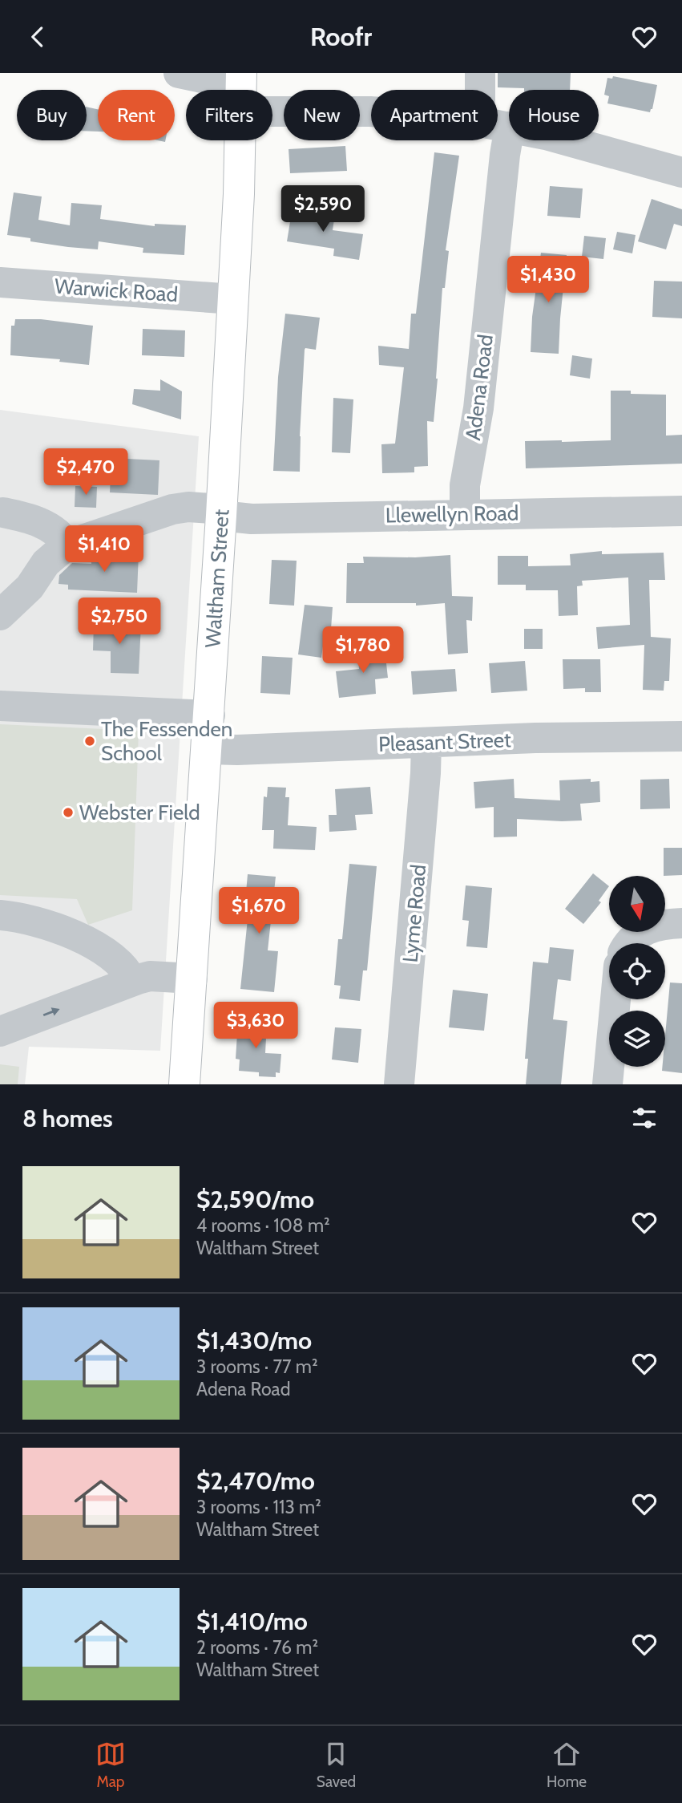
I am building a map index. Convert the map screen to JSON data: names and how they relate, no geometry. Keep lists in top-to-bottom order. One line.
{"streets":{"main road":["Waltham Street"],"street":["Warwick Road","Adena Road","Llewellyn Road","Pleasant Street","Lyme Road"]},"crossings":[["Warwick Road","Waltham Street"],["Adena Road","Llewellyn Road"],["Llewellyn Road","Waltham Street"],["Waltham Street","Pleasant Street"],["Pleasant Street","Lyme Road"]],"places":["The Fessenden School","Webster Field"],"north":"bottom","page":{"header":"Roofr","chip":["Buy","Rent","Filters","New","Apartment","House"],"price":["$2,590","$1,430","$2,470","$1,410","$2,750","$1,780","$1,670","$3,630"],"heading":"8 homes","list":[{"name":"$2,590/mo","note":"4 rooms · 108 m² · Waltham Street"},{"name":"$1,430/mo","note":"3 rooms · 77 m² · Adena Road"},{"name":"$2,470/mo","note":"3 rooms · 113 m² · Waltham Street"},{"name":"$1,410/mo","note":"2 rooms · 76 m² · Waltham Street"}],"tabs":["Map","Saved","Home"]}}
